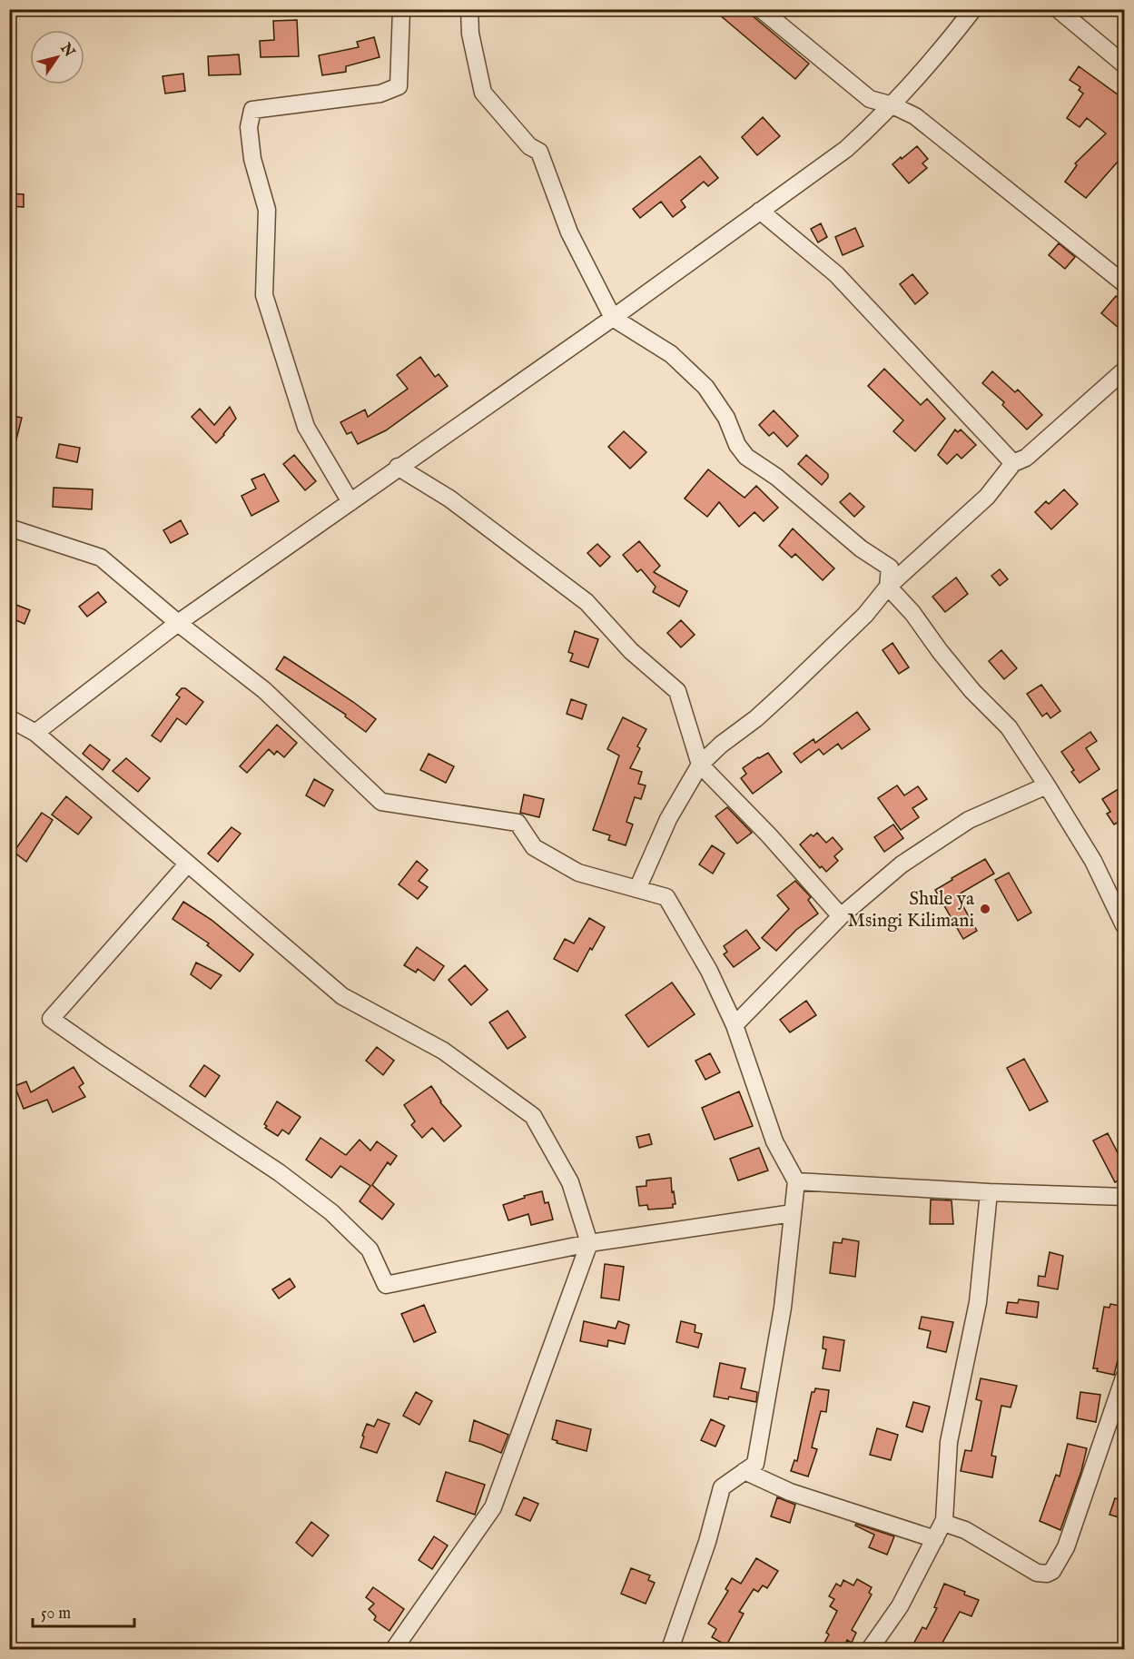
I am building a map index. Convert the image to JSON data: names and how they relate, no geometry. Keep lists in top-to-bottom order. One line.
{"places":["Shule ya Msingi Kilimani"],"scale_bar":"50 m","north":"top right"}
